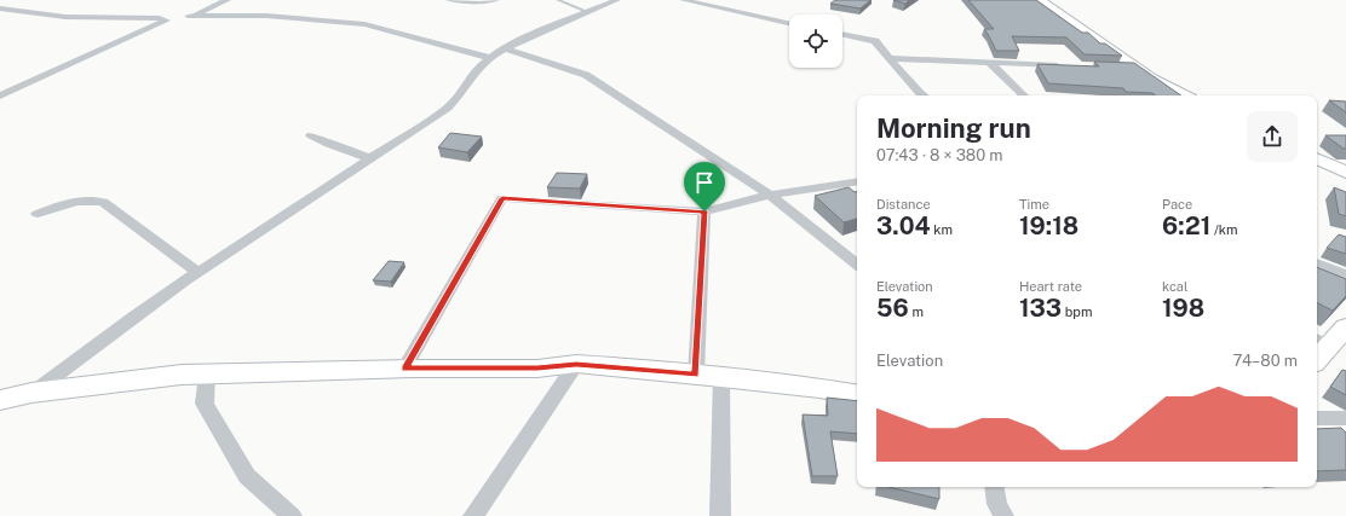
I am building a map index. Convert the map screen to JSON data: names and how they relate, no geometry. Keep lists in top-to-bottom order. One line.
{"page":{"heading":["Morning run","07:43 · 8 × 380 m"],"stats":[["Distance","3.04 km"],["Time","19:18"],["Pace","6:21 /km"],["Elevation","56 m"],["Heart rate","133 bpm"],["kcal","198"]],"chart":["Elevation","74–80 m"]}}
